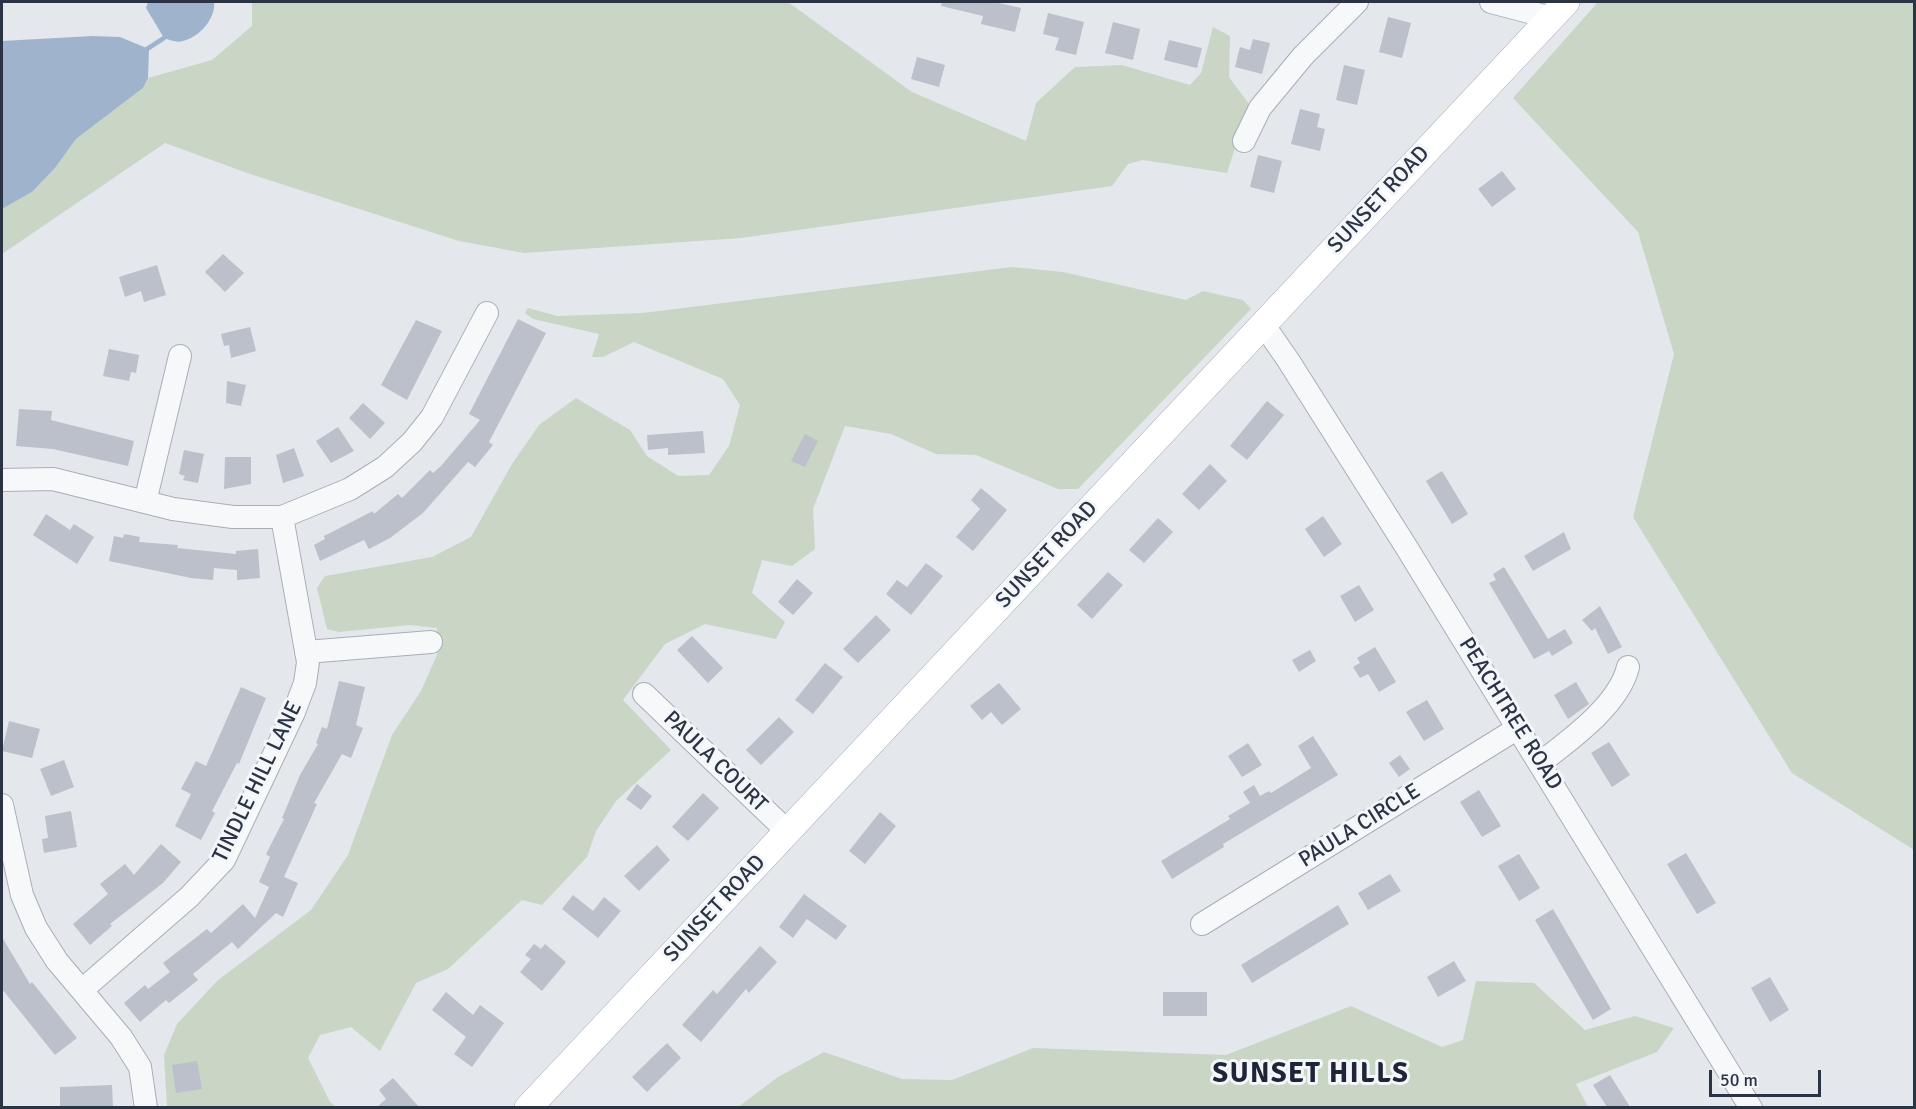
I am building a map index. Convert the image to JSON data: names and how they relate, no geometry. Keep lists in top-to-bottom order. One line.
{"streets":{"main road":["SUNSET ROAD"],"street":["PEACHTREE ROAD","PAULA COURT","TINDLE HILL LANE","PAULA CIRCLE"]},"crossings":[["SUNSET ROAD","PEACHTREE ROAD"],["SUNSET ROAD","PAULA COURT"],["PEACHTREE ROAD","PAULA CIRCLE"]],"districts":["SUNSET HILLS"],"scale_bar":"50 m"}
